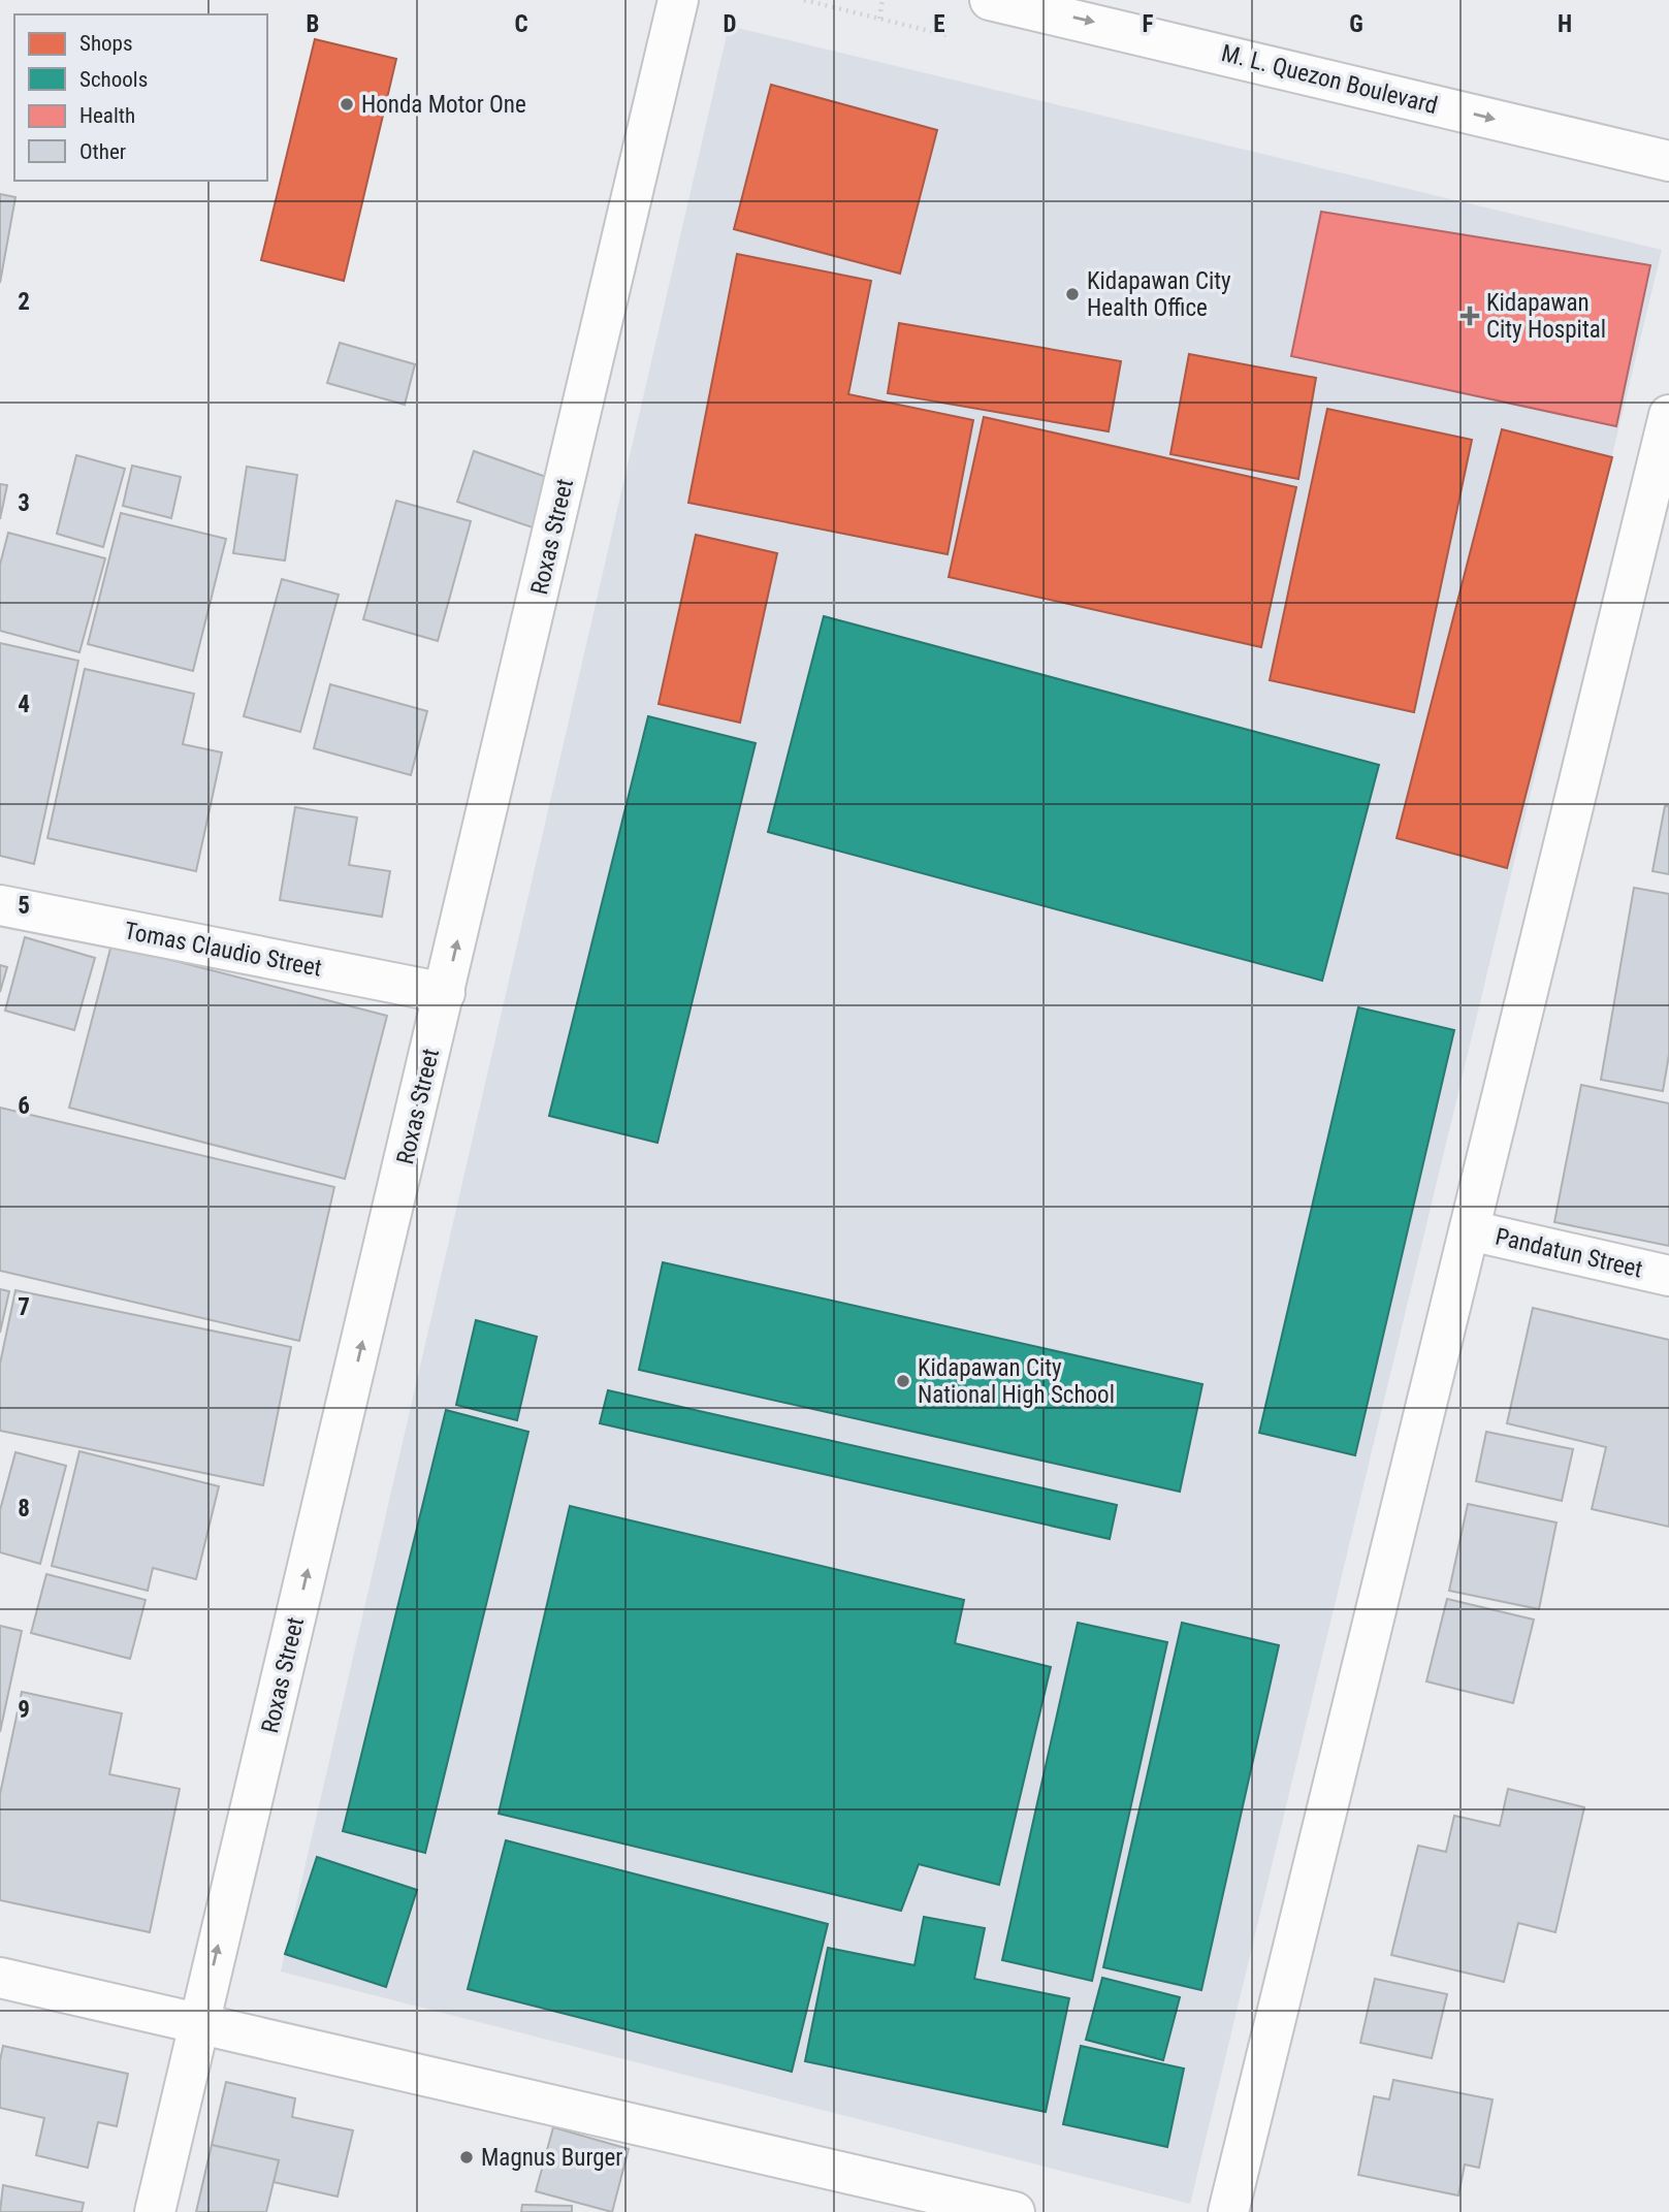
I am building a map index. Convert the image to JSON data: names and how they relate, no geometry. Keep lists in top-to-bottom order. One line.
{"streets":{"main road":["M. L. Quezon Boulevard","Roxas Street","Tomas Claudio Street","Pandatun Street"]},"crossings":[["Roxas Street","Tomas Claudio Street"]],"one_way":["M. L. Quezon Boulevard","Roxas Street"],"places":{"other":["Honda Motor One","Kidapawan City Health Office","Kidapawan City National High School","Magnus Burger"],"health":["Kidapawan City Hospital"]},"legend":["Shops","Schools","Health","Other"],"grid":{"columns":["B","C","D","E","F","G","H"],"rows":["2","3","4","5","6","7","8","9"]}}
